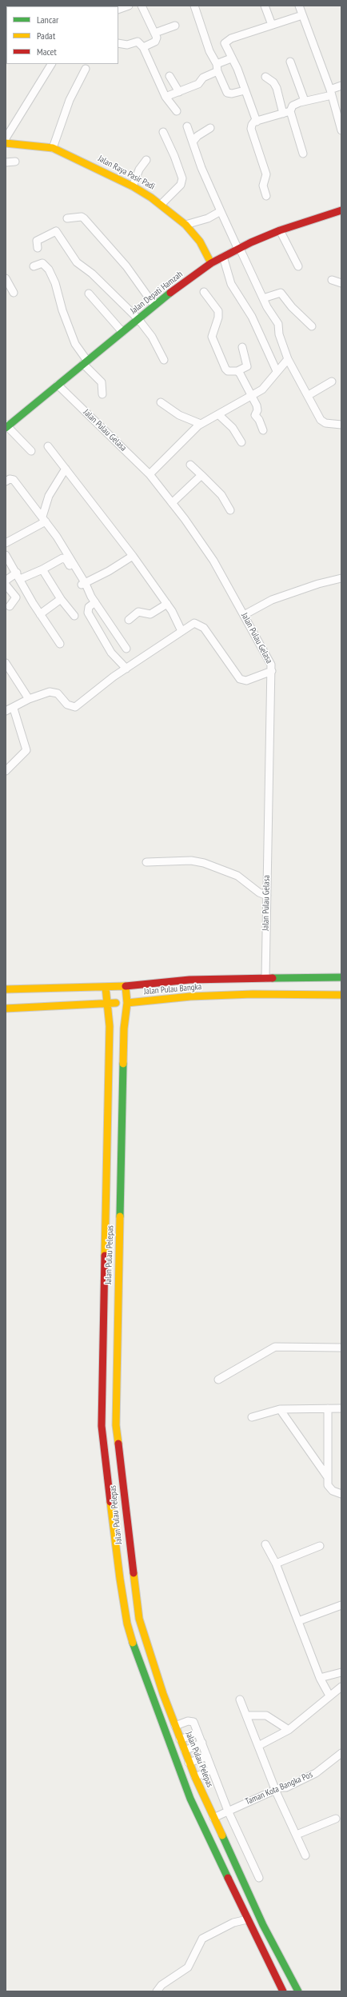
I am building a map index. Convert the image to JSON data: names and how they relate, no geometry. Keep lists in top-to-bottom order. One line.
{"streets":{"main road":["Jalan Raya Pasir Padi","Jalan Depati Hamzah","Jalan Pulau Bangka","Jalan Pulau Pelepas"],"street":["Jalan Pulau Gelasa","Taman Kota Bangka Pos"]},"crossings":[["Jalan Raya Pasir Padi","Jalan Depati Hamzah"],["Jalan Depati Hamzah","Jalan Pulau Gelasa"],["Jalan Pulau Gelasa","Jalan Pulau Bangka"],["Jalan Pulau Bangka","Jalan Pulau Pelepas"],["Jalan Pulau Pelepas","Taman Kota Bangka Pos"]],"legend":["Lancar","Padat","Macet"]}
